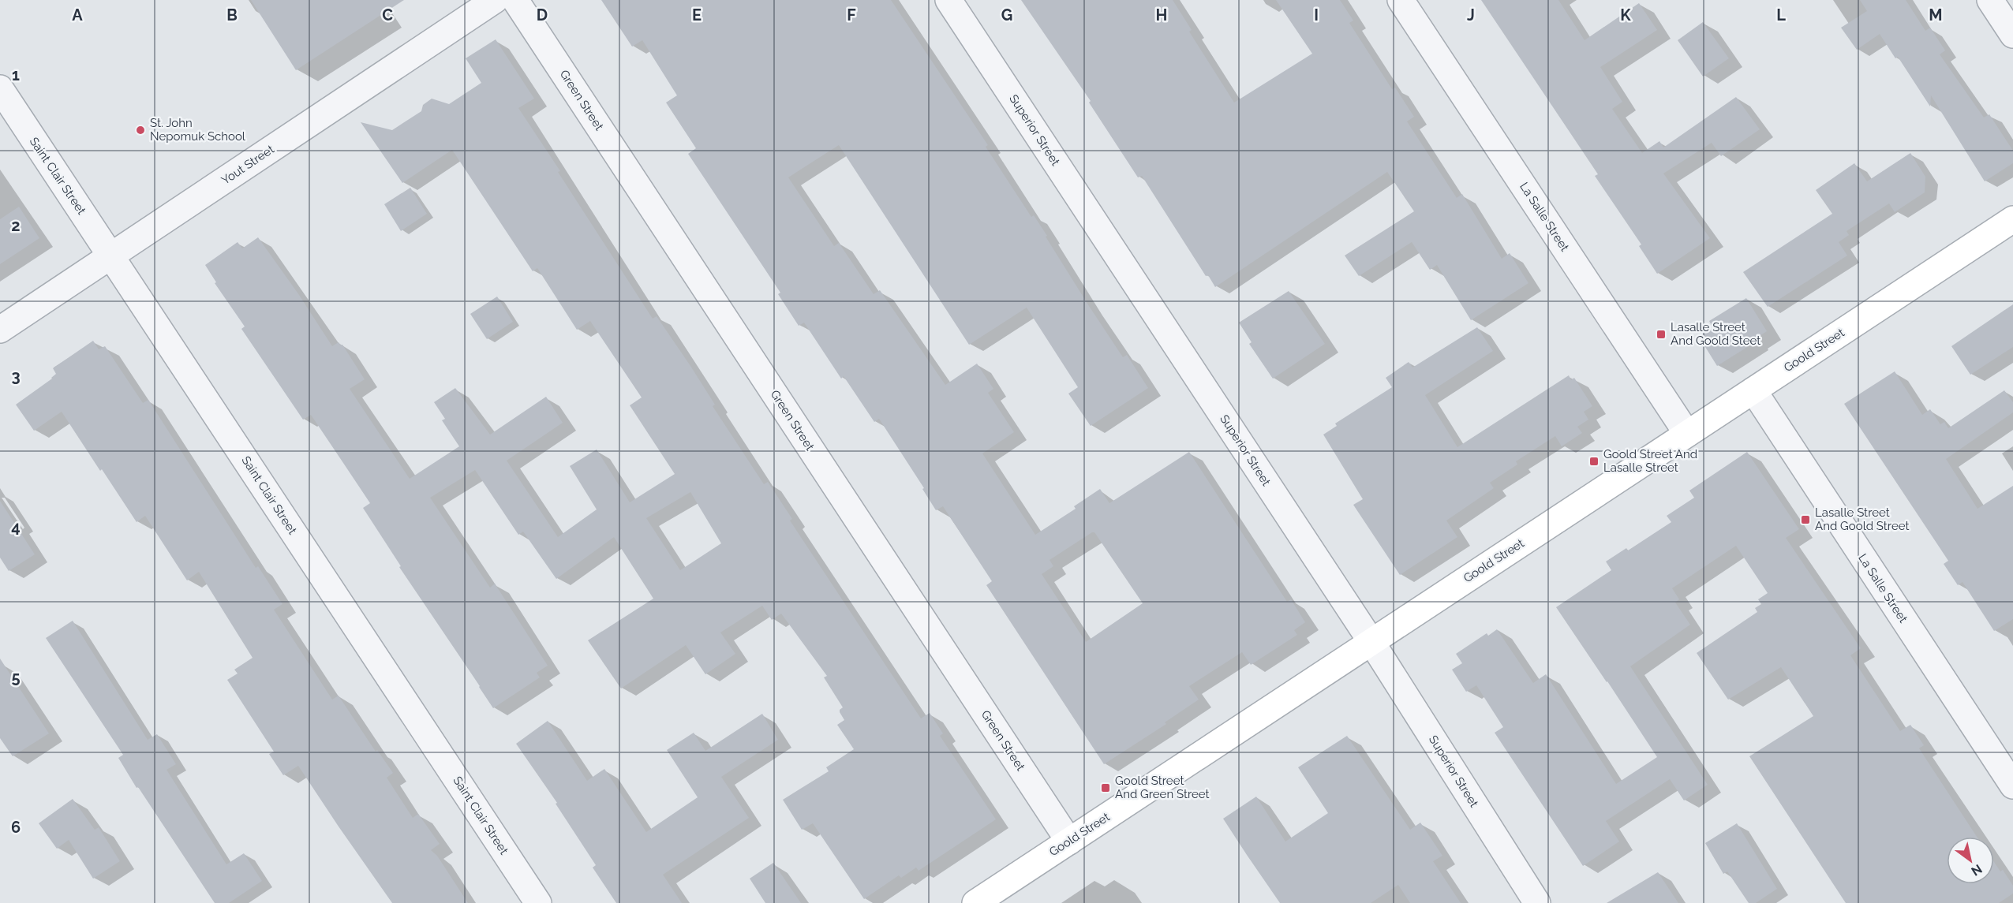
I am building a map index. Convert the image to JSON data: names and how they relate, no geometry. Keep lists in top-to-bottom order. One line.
{"streets":{"street":["Green Street","Superior Street","Yout Street","Saint Clair Street","La Salle Street","Goold Street"]},"crossings":[["Green Street","Goold Street"],["Superior Street","Goold Street"],["Yout Street","Saint Clair Street"],["La Salle Street","Goold Street"]],"places":{"other":["St. John Nepomuk School"],"transit":["Lasalle Street And Goold Steet","Goold Street And Lasalle Street","Lasalle Street And Goold Street","Goold Street And Green Street"]},"north":"bottom right","grid":{"columns":["A","B","C","D","E","F","G","H","I","J","K","L","M"],"rows":["1","2","3","4","5","6"]}}
